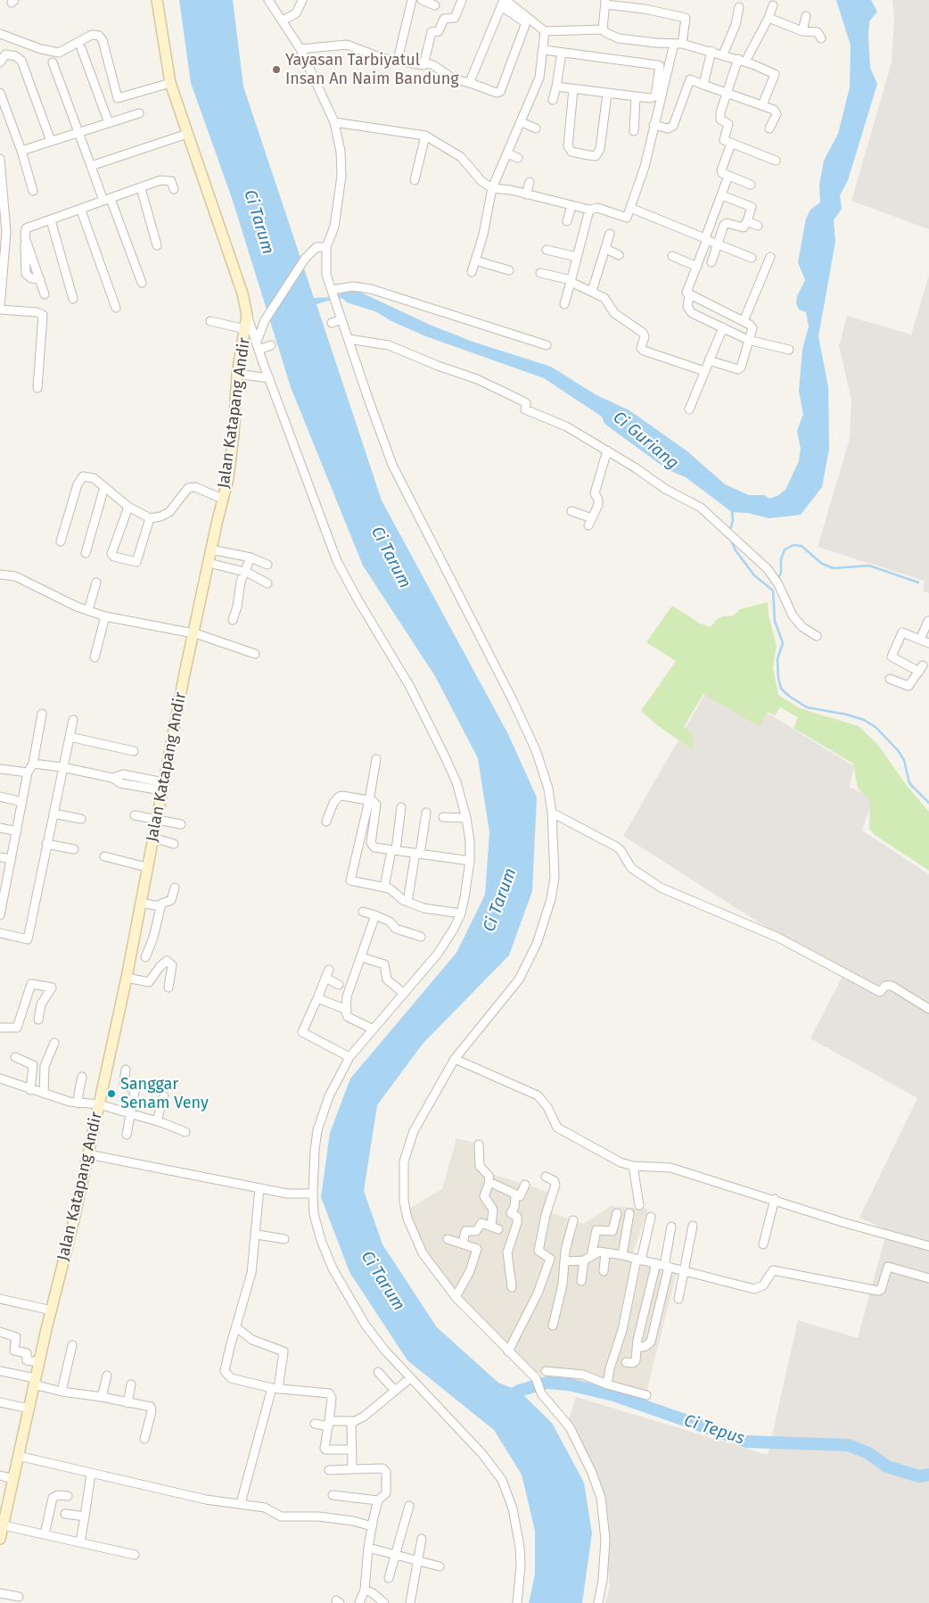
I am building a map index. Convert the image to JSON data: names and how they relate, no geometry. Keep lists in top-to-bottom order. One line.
{"streets":{"street":["Jalan Katapang Andir"]},"water":["Ci Tarum","Ci Guriang","Ci Tepus"],"places":["Yayasan Tarbiyatul Insan An Naim Bandung","Sanggar Senam Veny"]}
